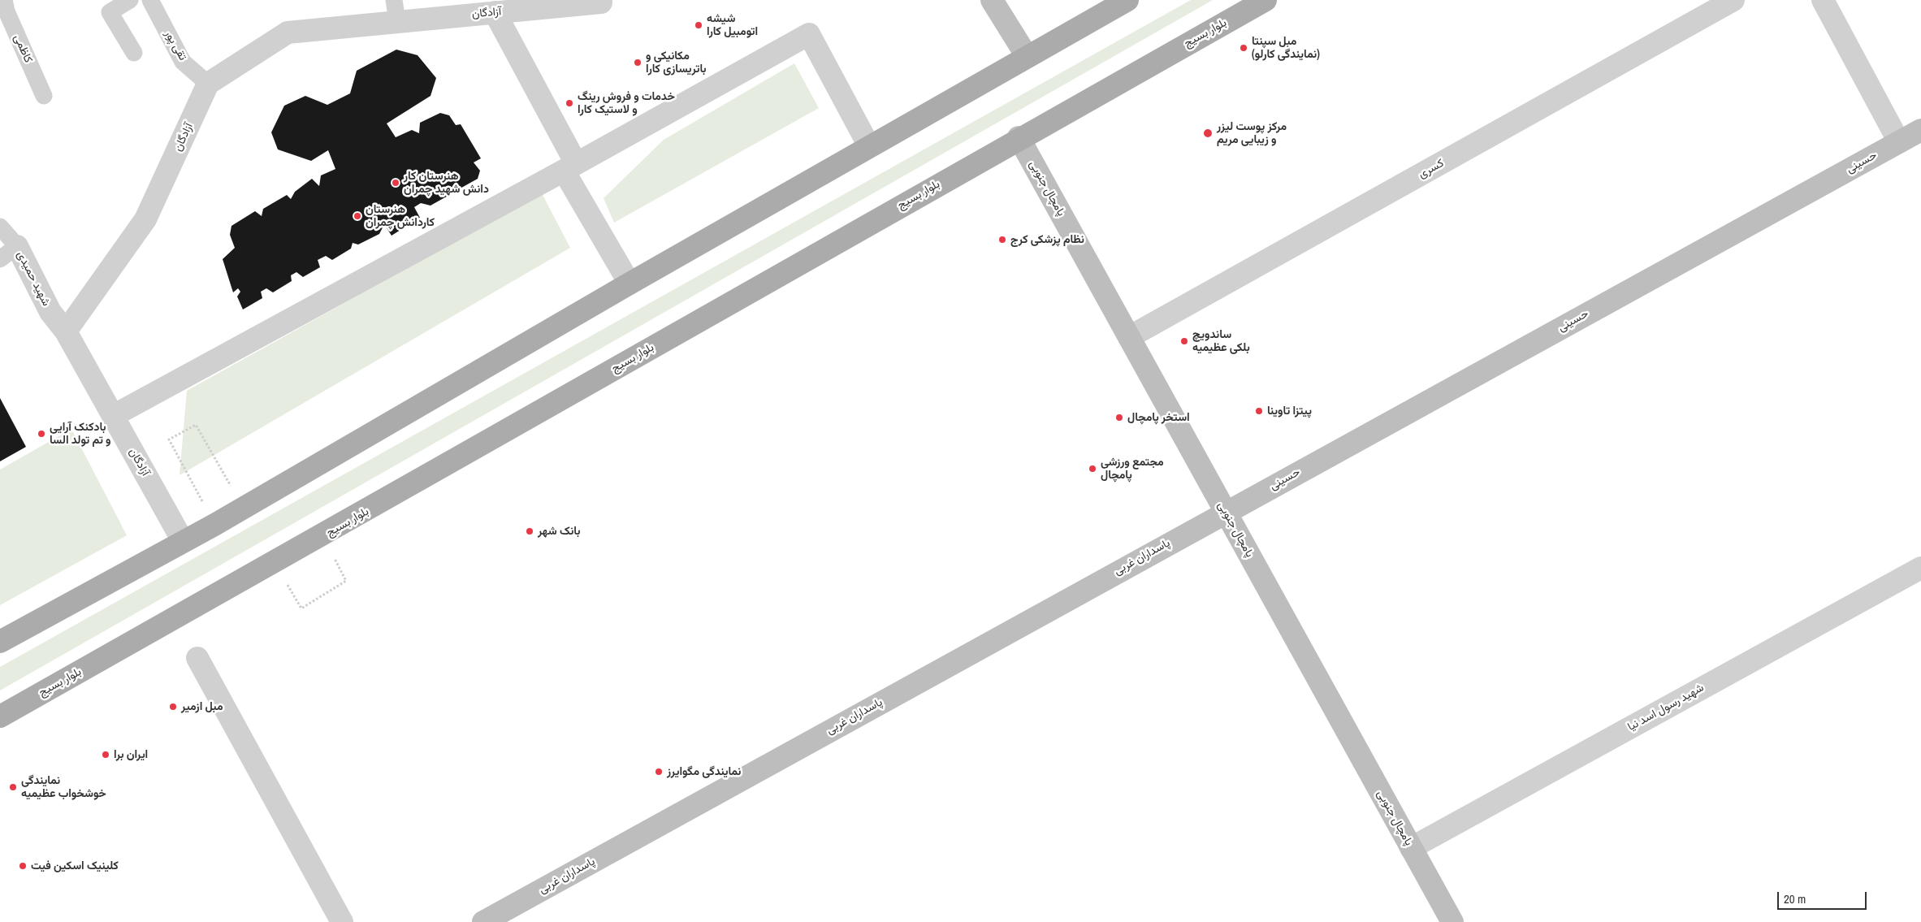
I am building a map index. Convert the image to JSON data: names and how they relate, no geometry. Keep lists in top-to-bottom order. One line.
{"streets":{"main road":["بلوار بسیج"],"street":["آزادگان","حسینی","کسری","پامچال جنوبی","شهید حمیدی","پاسداران غربی","شهید رسول اسد نیا"],"lane":["تقی پور","کاظمی"]},"crossings":[["آزادگان","تقی پور"],["آزادگان","شهید حمیدی"],["بلوار بسیج","پامچال جنوبی"],["حسینی","پامچال جنوبی"],["حسینی","پاسداران غربی"],["کسری","پامچال جنوبی"],["پامچال جنوبی","پاسداران غربی"],["پامچال جنوبی","شهید رسول اسد نیا"]],"places":["شیشه اتومبیل کارا","مبل سپنتا (نمایندگی کارلو)","مکانیکی و باتریسازی کارا","خدمات و فروش رینگ و لاستیک کارا","مرکز پوست لیزر و زیبایی مریم","هنرستان کار دانش شهید چمران","هنرستان کاردانش چمران","نظام پزشکی کرج","ساندویچ بلکی عظیمیه","پیتزا تاوینا","استخر پامچال","بادکنک آرایی و تم تولد السا","مجتمع ورزشی پامچال","بانک شهر","مبل ازمیر","ایران برا","نمایندگی مگوایرز","نمایندگی خوشخواب عظیمیه","کلینیک اسکین فیت"],"scale_bar":"20 m"}
